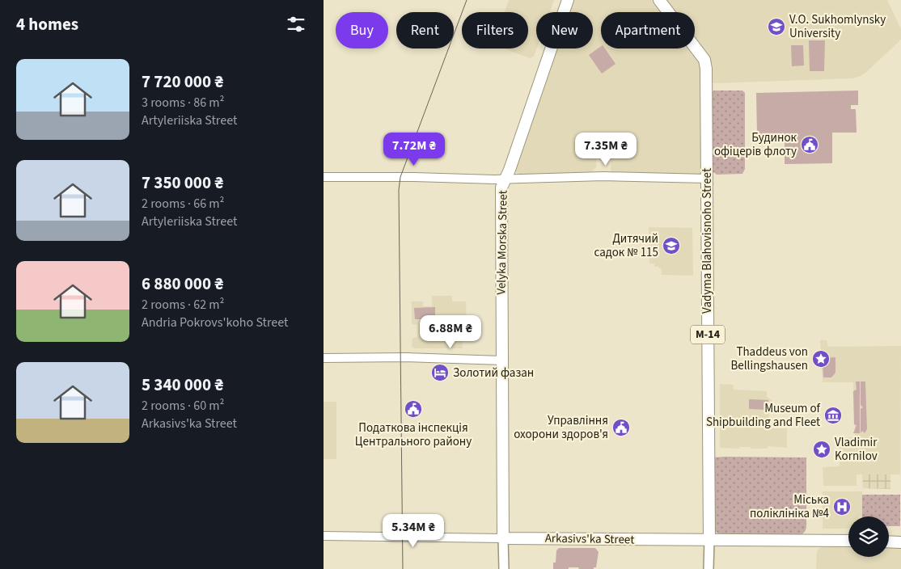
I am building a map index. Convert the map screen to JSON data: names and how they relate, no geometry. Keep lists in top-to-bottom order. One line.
{"streets":{"highway":["Vadyma Blahovisnoho Street","Velyka Morska Street","М-14","Arkasivs'ka Street"]},"crossings":[["Vadyma Blahovisnoho Street","Arkasivs'ka Street"],["Velyka Morska Street","Arkasivs'ka Street"]],"places":{"school or university":["V.O. Sukhomlynsky University","Дитячий садок № 115"],"public building":["Будинок офіцерів флоту","Податкова інспекція Центрального району","Управління охорони здоров'я"],"place":["Thaddeus von Bellingshausen","Vladimir Kornilov"],"hotel":["Золотий фазан"],"museum":["Museum of Shipbuilding and Fleet"],"hospital":["Міська поліклініка №4"]},"page":{"heading":"4 homes","chip":["Buy","Rent","Filters","New","Apartment"],"list":[{"name":"7 720 000 ₴","note":"3 rooms · 86 m² · Artyleriiska Street"},{"name":"7 350 000 ₴","note":"2 rooms · 66 m² · Artyleriiska Street"},{"name":"6 880 000 ₴","note":"2 rooms · 62 m² · Andria Pokrovs'koho Street"},{"name":"5 340 000 ₴","note":"2 rooms · 60 m² · Arkasivs'ka Street"}],"price":["7.72M ₴","7.35M ₴","6.88M ₴","5.34M ₴"]}}
